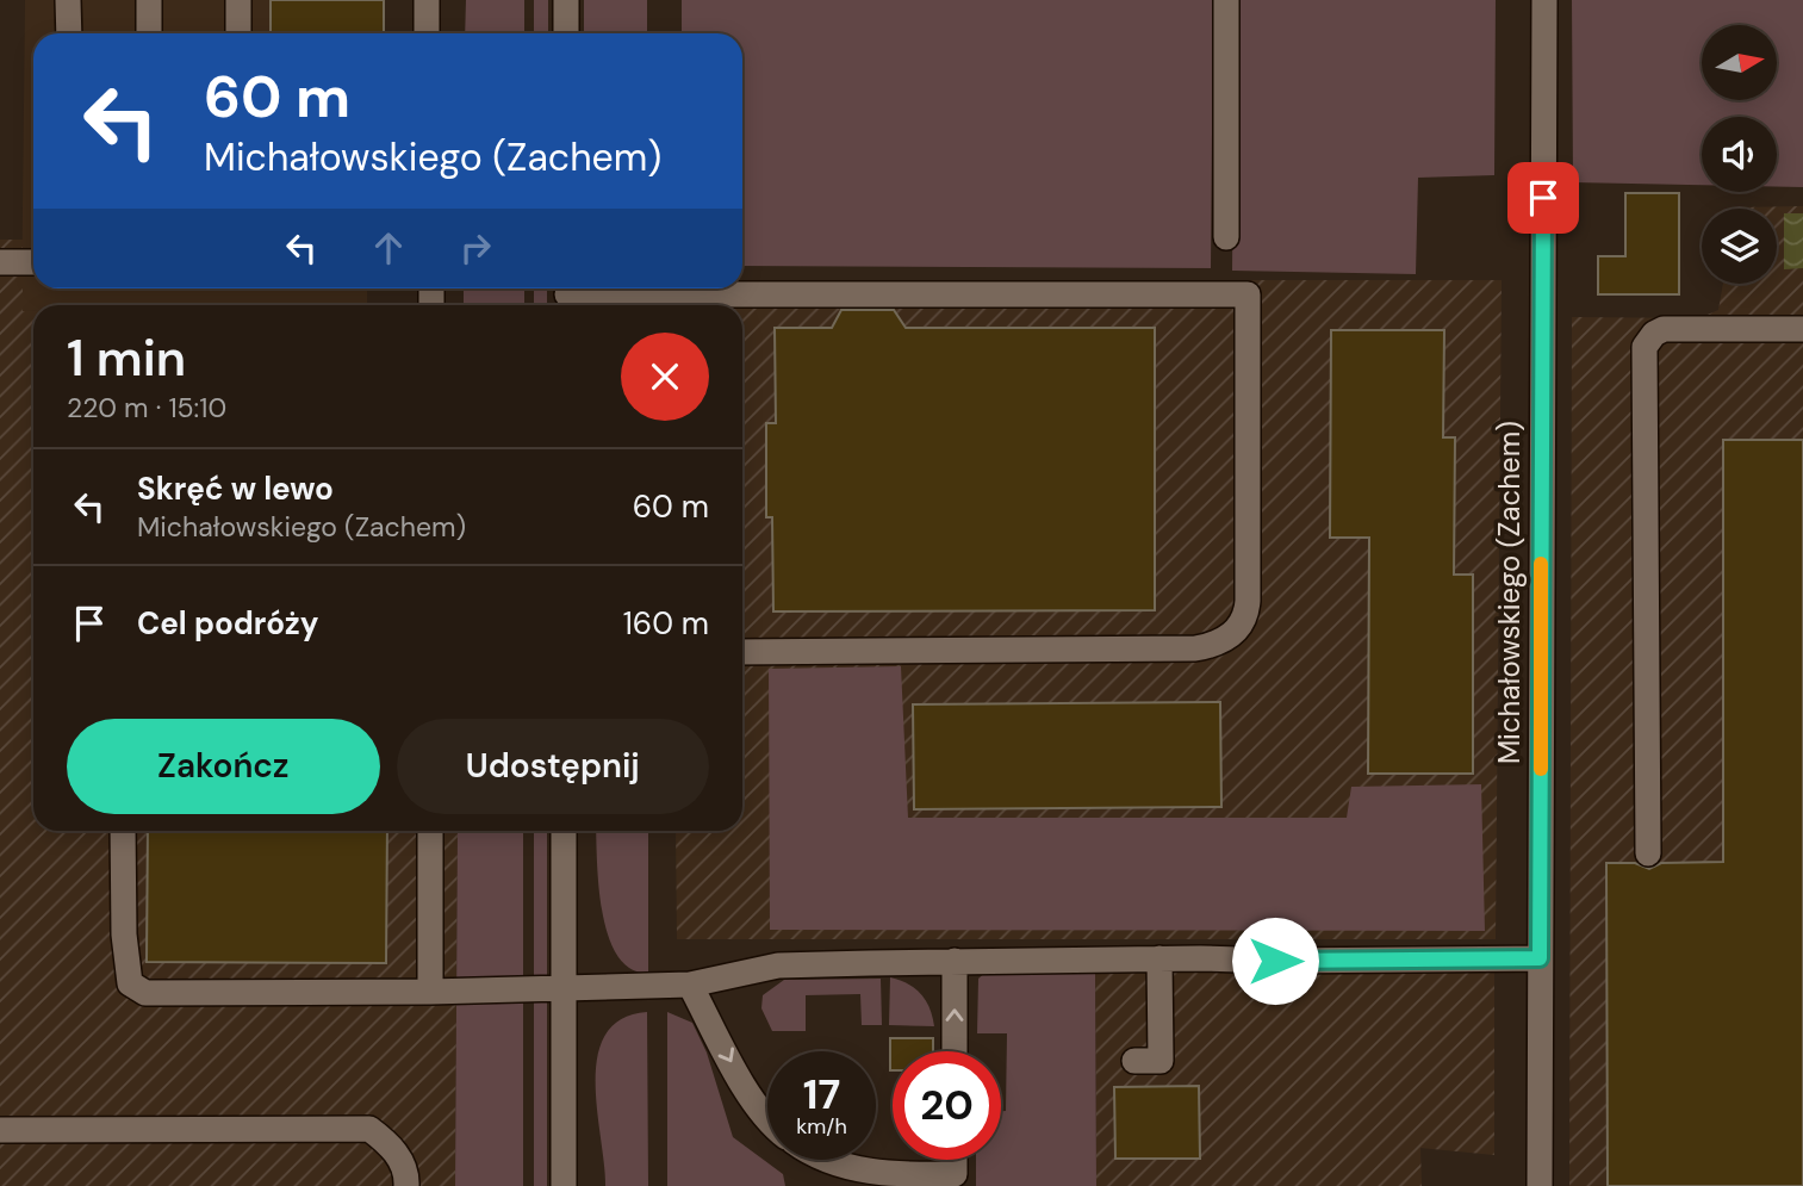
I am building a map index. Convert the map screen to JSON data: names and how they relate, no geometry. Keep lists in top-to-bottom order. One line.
{"streets":{"street":["Michałowskiego (Zachem)"]},"north":"right","page":{"turn":["60 m","Michałowskiego (Zachem)"],"heading":["1 min","220 m · 15:10"],"list":[{"name":"Skręć w lewo","note":"Michałowskiego (Zachem)","value":"60 m"},{"name":"Cel podróży","value":"160 m"}],"buttons":["Zakończ","Udostępnij"],"speed":"17 km/h","limit":"20"}}
